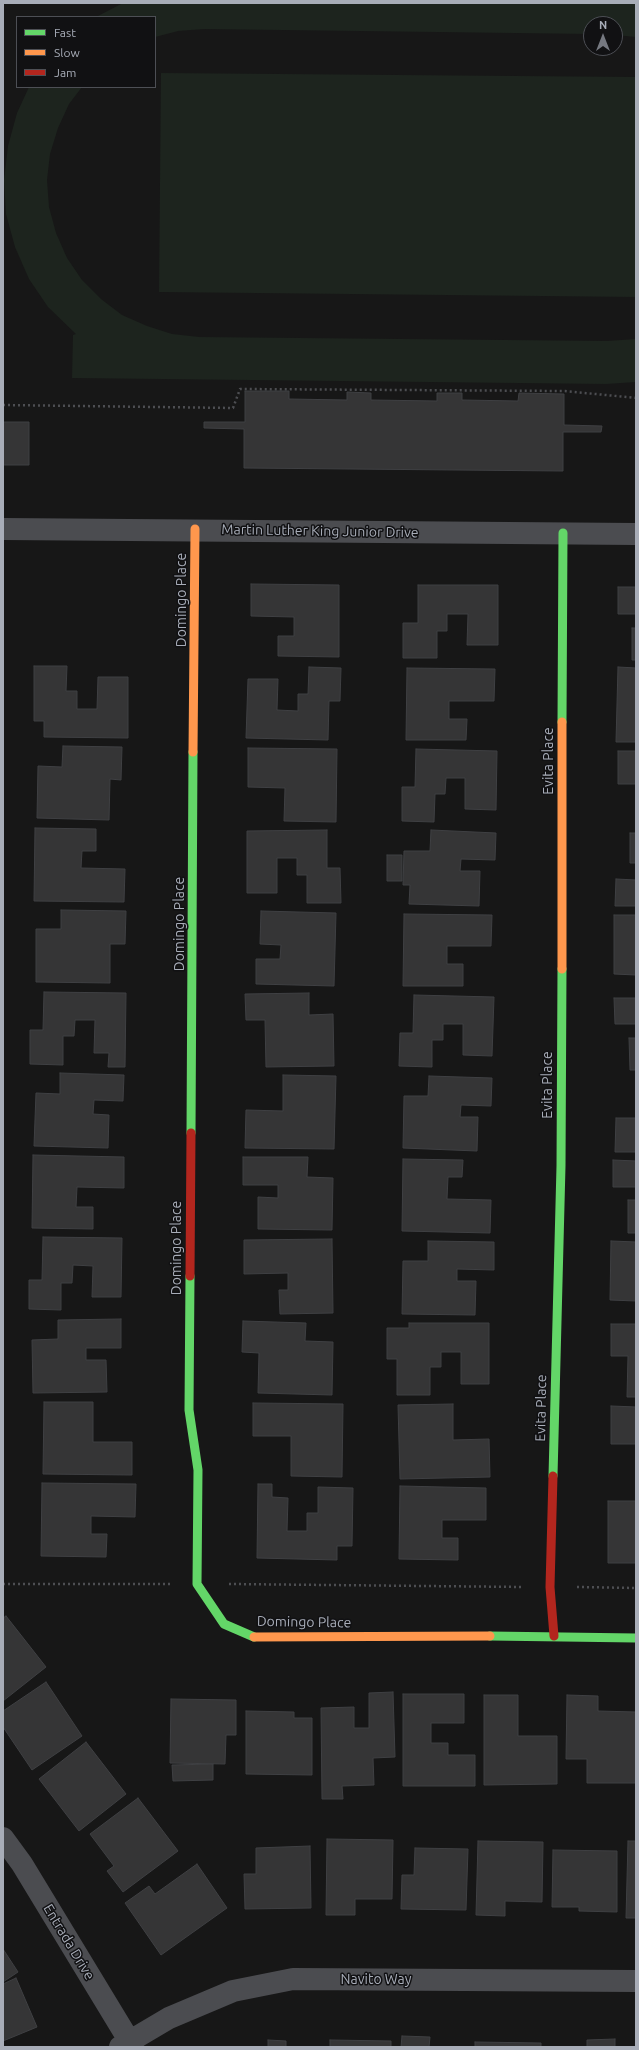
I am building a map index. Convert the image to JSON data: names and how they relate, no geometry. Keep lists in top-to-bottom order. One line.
{"streets":{"street":["Martin Luther King Junior Drive","Domingo Place","Evita Place","Entrada Drive","Navito Way"]},"crossings":[["Martin Luther King Junior Drive","Domingo Place"],["Martin Luther King Junior Drive","Evita Place"],["Domingo Place","Evita Place"],["Entrada Drive","Navito Way"]],"legend":["Fast","Slow","Jam"],"north":"top"}
